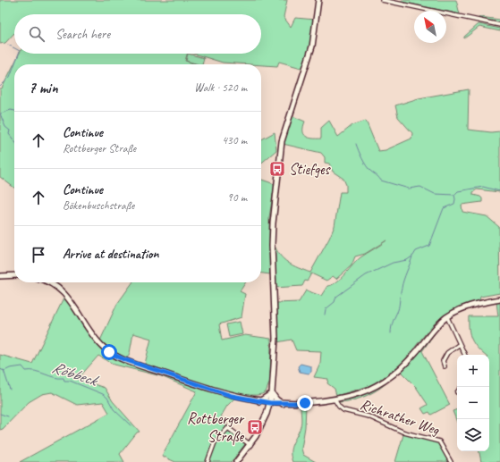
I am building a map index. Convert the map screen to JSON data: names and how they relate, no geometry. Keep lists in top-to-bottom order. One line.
{"streets":{"street":["Richrather Weg"]},"water":["Röbbeck"],"places":{"bus stop":["Stiefges","Rottberger Straße"]},"north":"top left","page":{"search":"Search here","heading":["7 min","Walk · 520 m"],"list":[["Continue","Rottberger Straße","430 m"],["Continue","Bökenbuschstraße","90 m"],"Arrive at destination"],"map_buttons":["+","−"]}}
